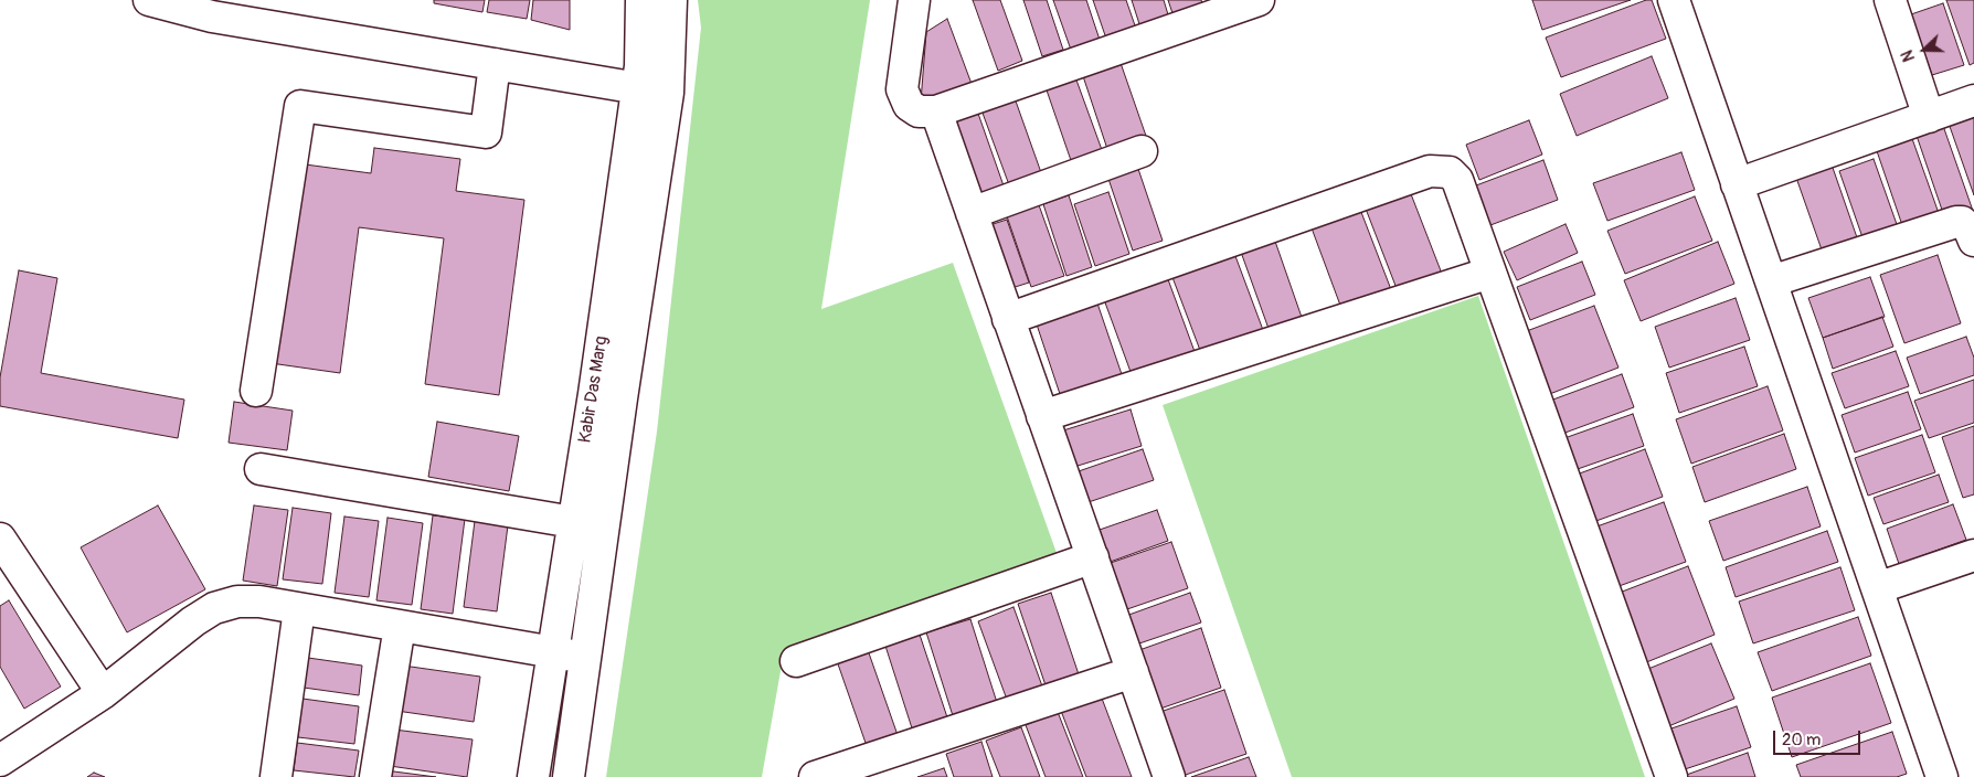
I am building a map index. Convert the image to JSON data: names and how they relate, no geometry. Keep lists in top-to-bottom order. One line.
{"streets":{"street":["Kabir Das Marg"]},"scale_bar":"20 m","north":"left"}
